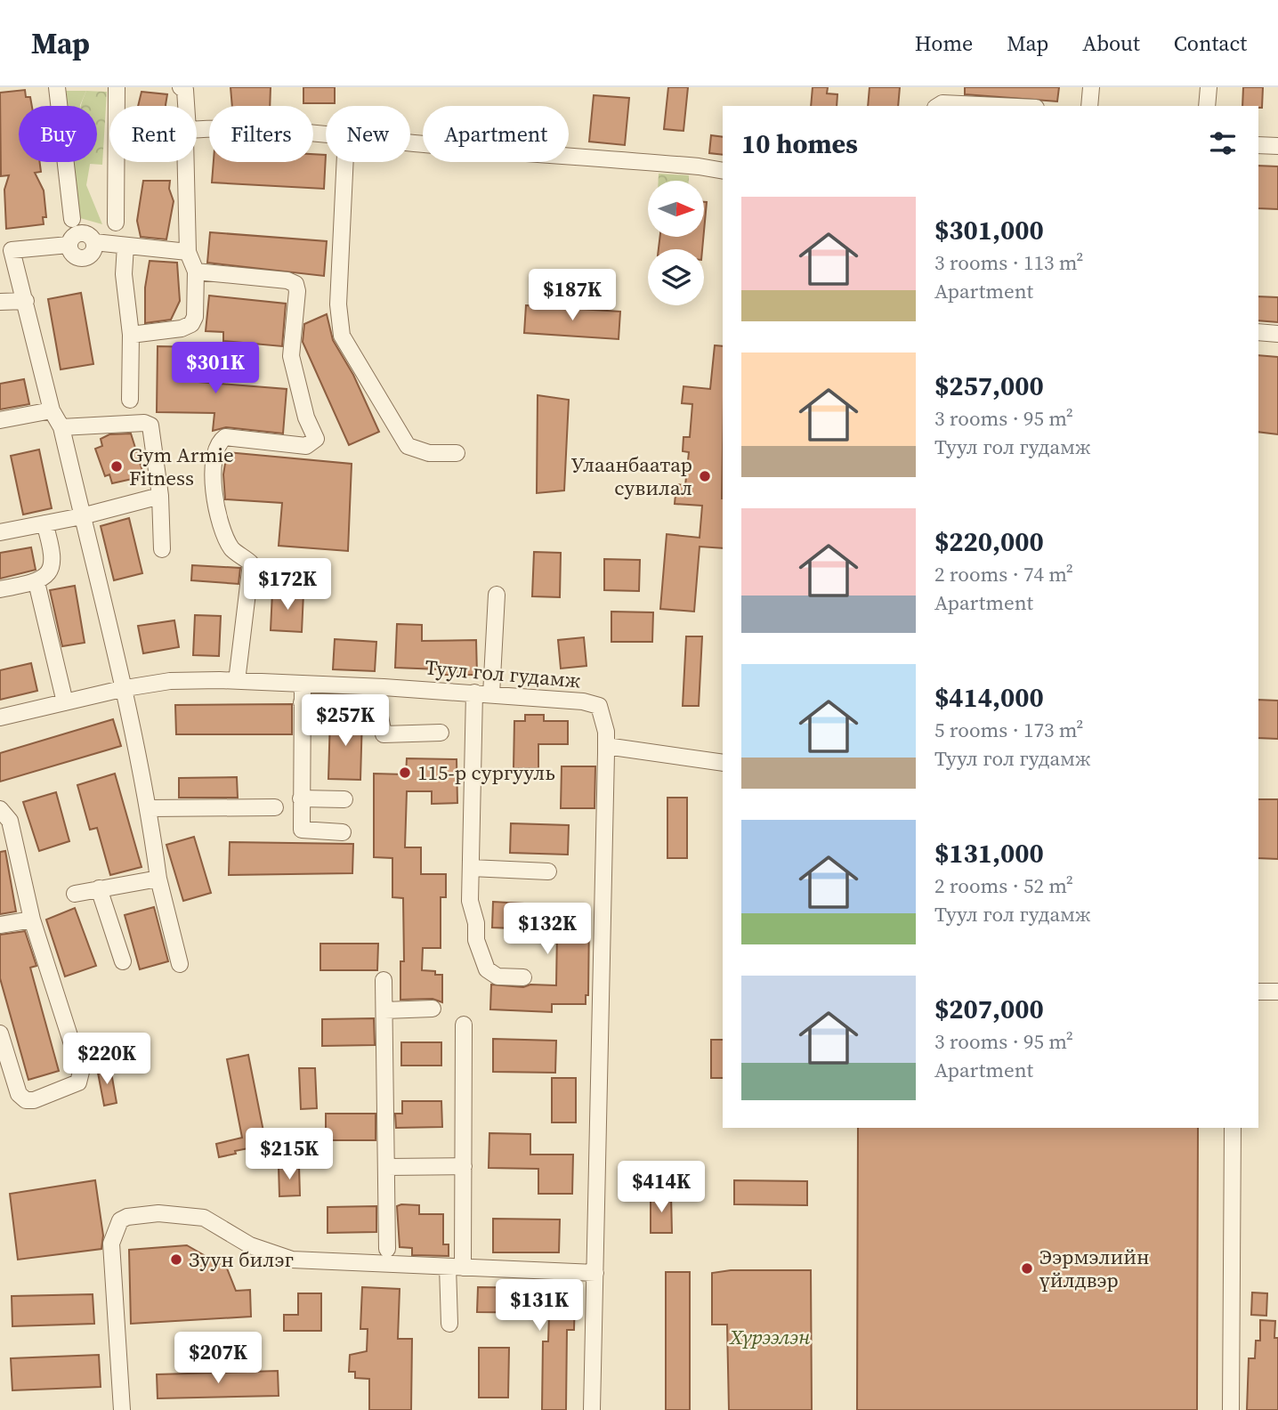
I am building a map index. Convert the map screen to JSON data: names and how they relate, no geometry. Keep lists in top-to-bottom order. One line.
{"streets":{"street":["Туул гол гудамж"]},"parks":["Хүрээлэн"],"places":["Gym Armie Fitness","Улаанбаатар сувилал","115-р сургууль","Зуун билэг","Ээрмэлийн үйлдвэр"],"north":"right","page":{"header":"Map","nav":["Home","Map","About","Contact"],"chip":["Buy","Rent","Filters","New","Apartment"],"heading":"10 homes","list":[{"name":"$301,000","note":"3 rooms · 113 m² · Apartment"},{"name":"$257,000","note":"3 rooms · 95 m² · Туул гол гудамж"},{"name":"$220,000","note":"2 rooms · 74 m² · Apartment"},{"name":"$414,000","note":"5 rooms · 173 m² · Туул гол гудамж"},{"name":"$131,000","note":"2 rooms · 52 m² · Туул гол гудамж"},{"name":"$207,000","note":"3 rooms · 95 m² · Apartment"}],"price":["$187K","$301K","$172K","$257K","$132K","$220K","$215K","$414K","$131K","$207K"]}}
